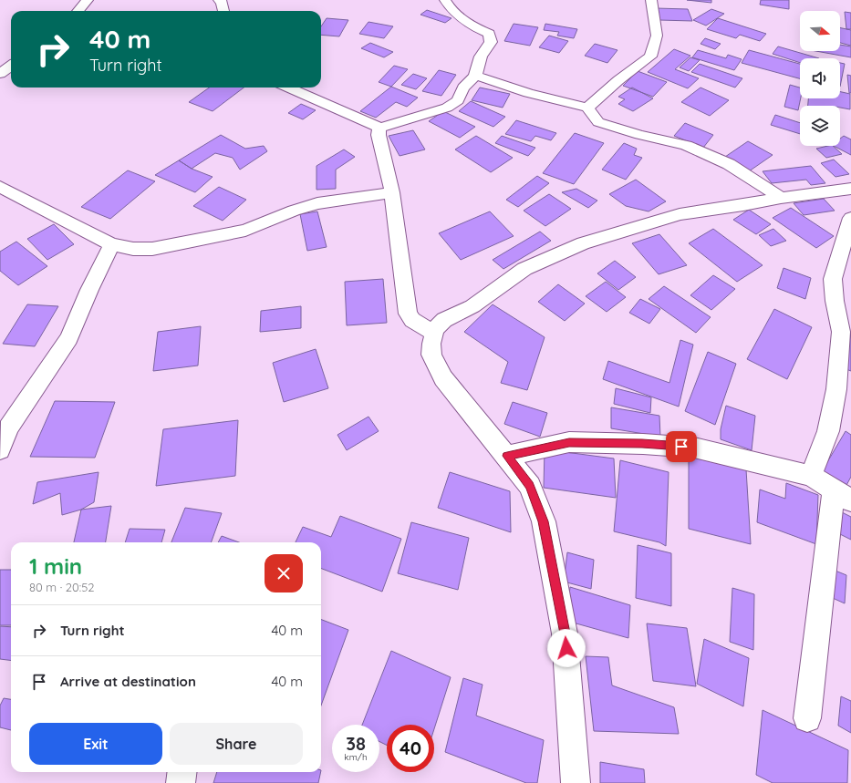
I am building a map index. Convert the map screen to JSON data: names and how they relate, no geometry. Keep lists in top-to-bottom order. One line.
{"north":"right","page":{"turn":["40 m","Turn right"],"heading":["1 min","80 m · 20:52"],"list":[{"name":"Turn right","value":"40 m"},{"name":"Arrive at destination","value":"40 m"}],"buttons":["Exit","Share"],"speed":"38 km/h","limit":"40"}}
